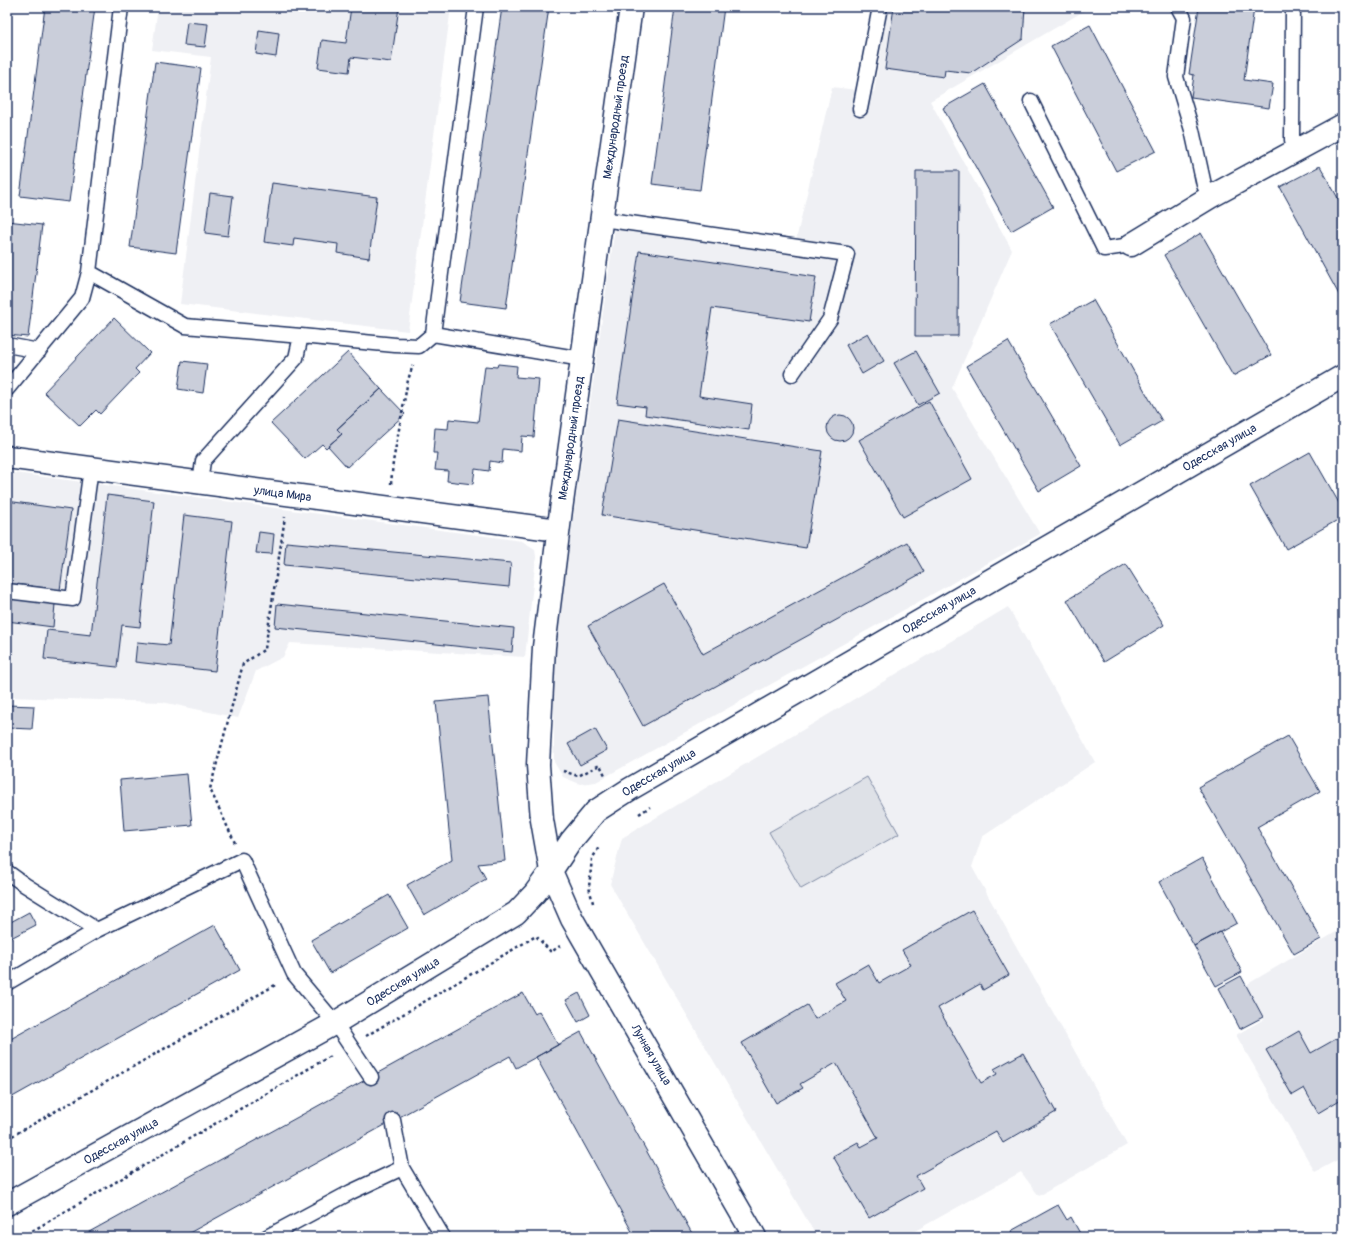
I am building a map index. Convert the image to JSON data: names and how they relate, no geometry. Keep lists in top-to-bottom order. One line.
{"streets":{"street":["Международный проезд","Одесская улица","улица Мира","Лунная улица"]},"crossings":[["Международный проезд","Одесская улица"],["Международный проезд","улица Мира"],["Международный проезд","Лунная улица"],["Одесская улица","Лунная улица"]]}
